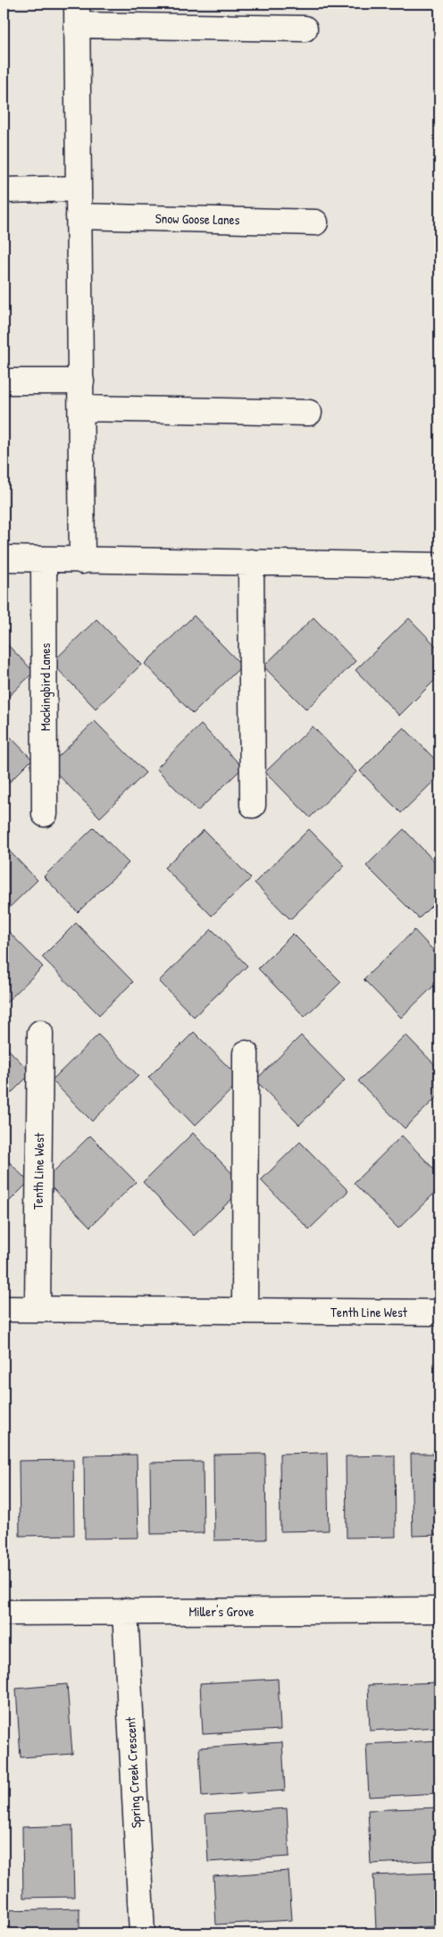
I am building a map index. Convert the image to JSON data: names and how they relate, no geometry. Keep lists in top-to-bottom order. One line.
{"streets":{"street":["Snow Goose Lanes","Mockingbird Lanes","Tenth Line West","Miller's Grove","Spring Creek Crescent"]},"crossings":[["Miller's Grove","Spring Creek Crescent"]]}
